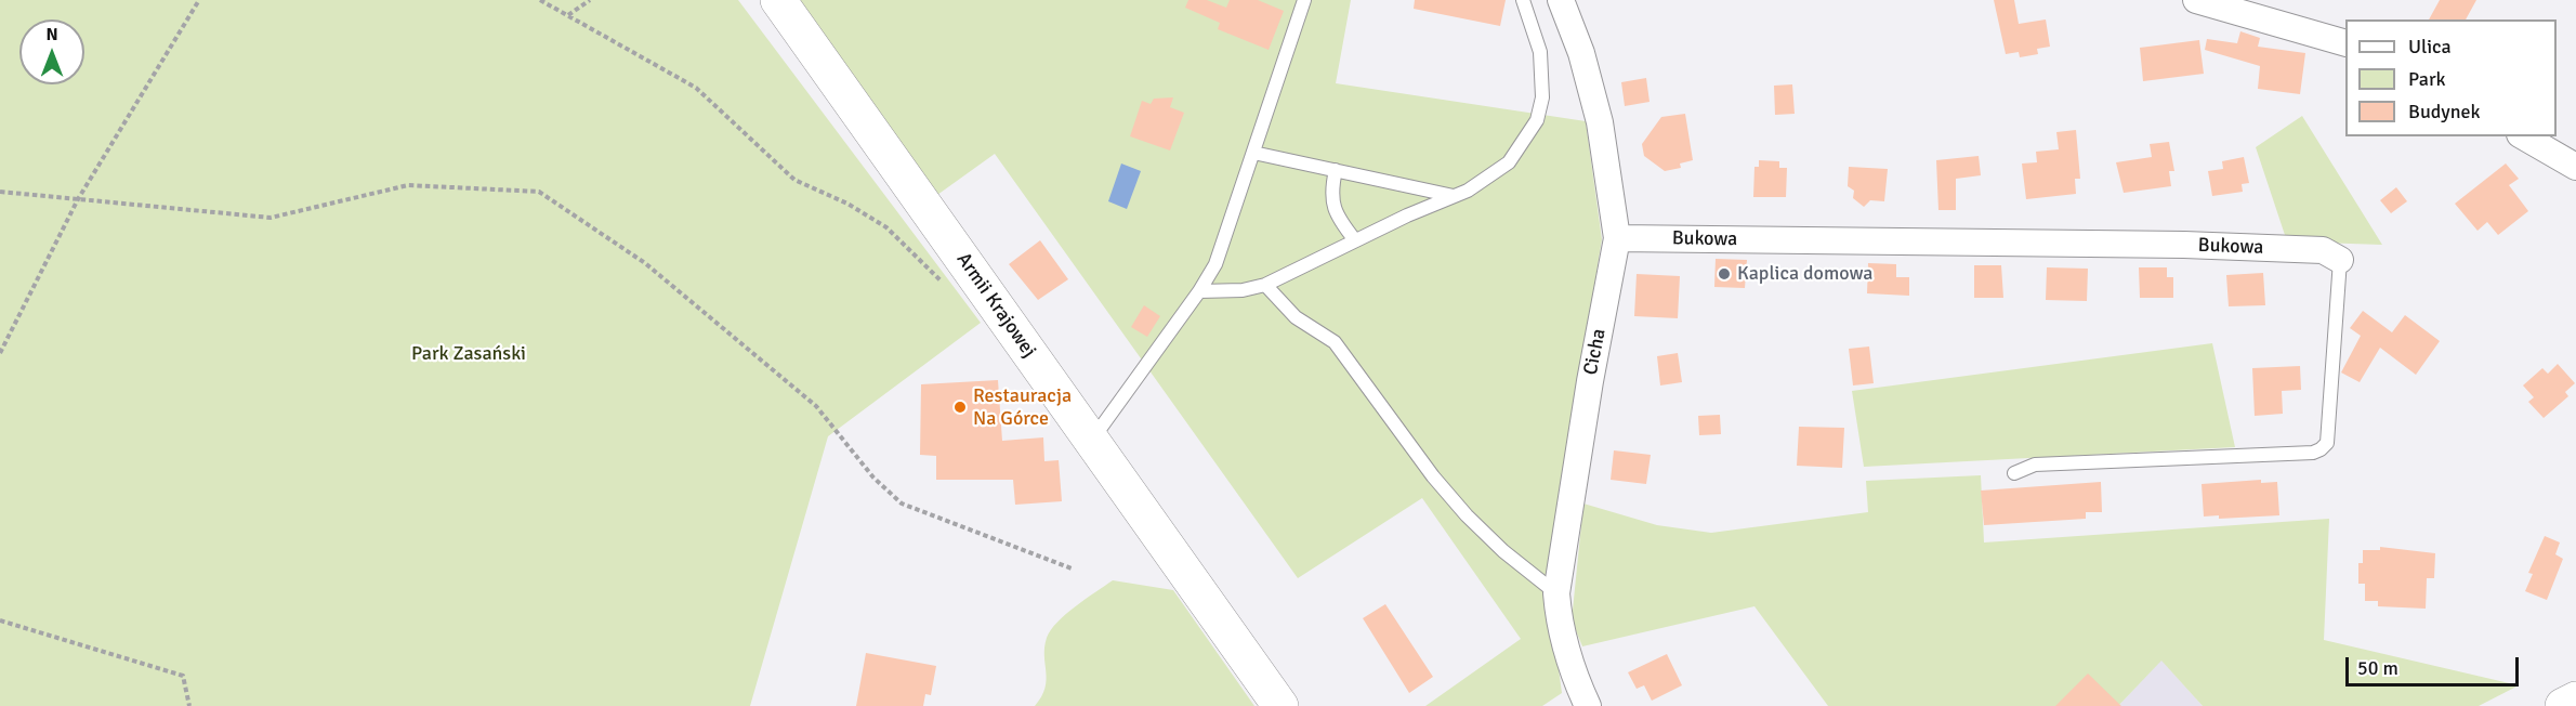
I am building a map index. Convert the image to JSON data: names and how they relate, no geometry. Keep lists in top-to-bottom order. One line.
{"streets":{"street":["Bukowa","Armii Krajowej","Cicha"]},"crossings":[["Bukowa","Cicha"]],"parks":["Park Zasański"],"places":["Kaplica domowa","Restauracja Na Górce"],"legend":["Ulica","Park","Budynek"],"scale_bar":"50 m","north":"top"}
